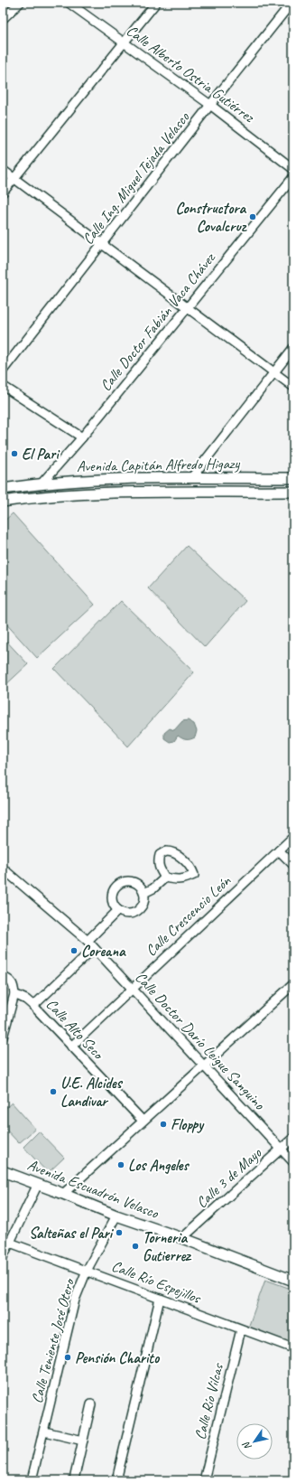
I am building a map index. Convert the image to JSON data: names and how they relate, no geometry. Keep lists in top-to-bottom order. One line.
{"streets":{"street":["Calle Alberto Ostria Gutiérrez","Calle Ing. Miguel Tejada Velasco","Calle Doctor Fabián Vaca Chávez","Avenida Capitán Alfredo Higazy","Calle Crescencio León","Calle Alto Seco","Calle Doctor Darío Leigue Sanguino","Calle 3 de Mayo","Avenida Escuadrón Velasco","Calle Río Espejillos","Calle Teniente José Otero","Calle Río Vilcas"]},"crossings":[["Calle Alberto Ostria Gutiérrez","Calle Ing. Miguel Tejada Velasco"],["Calle Doctor Fabián Vaca Chávez","Avenida Capitán Alfredo Higazy"],["Calle Crescencio León","Calle Alto Seco"],["Calle Crescencio León","Calle Doctor Darío Leigue Sanguino"],["Calle Doctor Darío Leigue Sanguino","Calle 3 de Mayo"],["Calle 3 de Mayo","Avenida Escuadrón Velasco"],["Avenida Escuadrón Velasco","Calle Teniente José Otero"],["Calle Río Espejillos","Calle Teniente José Otero"],["Calle Río Espejillos","Calle Río Vilcas"]],"places":["Constructora Covalcruz","El Pari","Coreana","U.E. Alcides Landivar","Floppy","Los Angeles","Salteñas el Pari","Torneria Gutierrez","Pensión Charito"],"north":"bottom left"}
